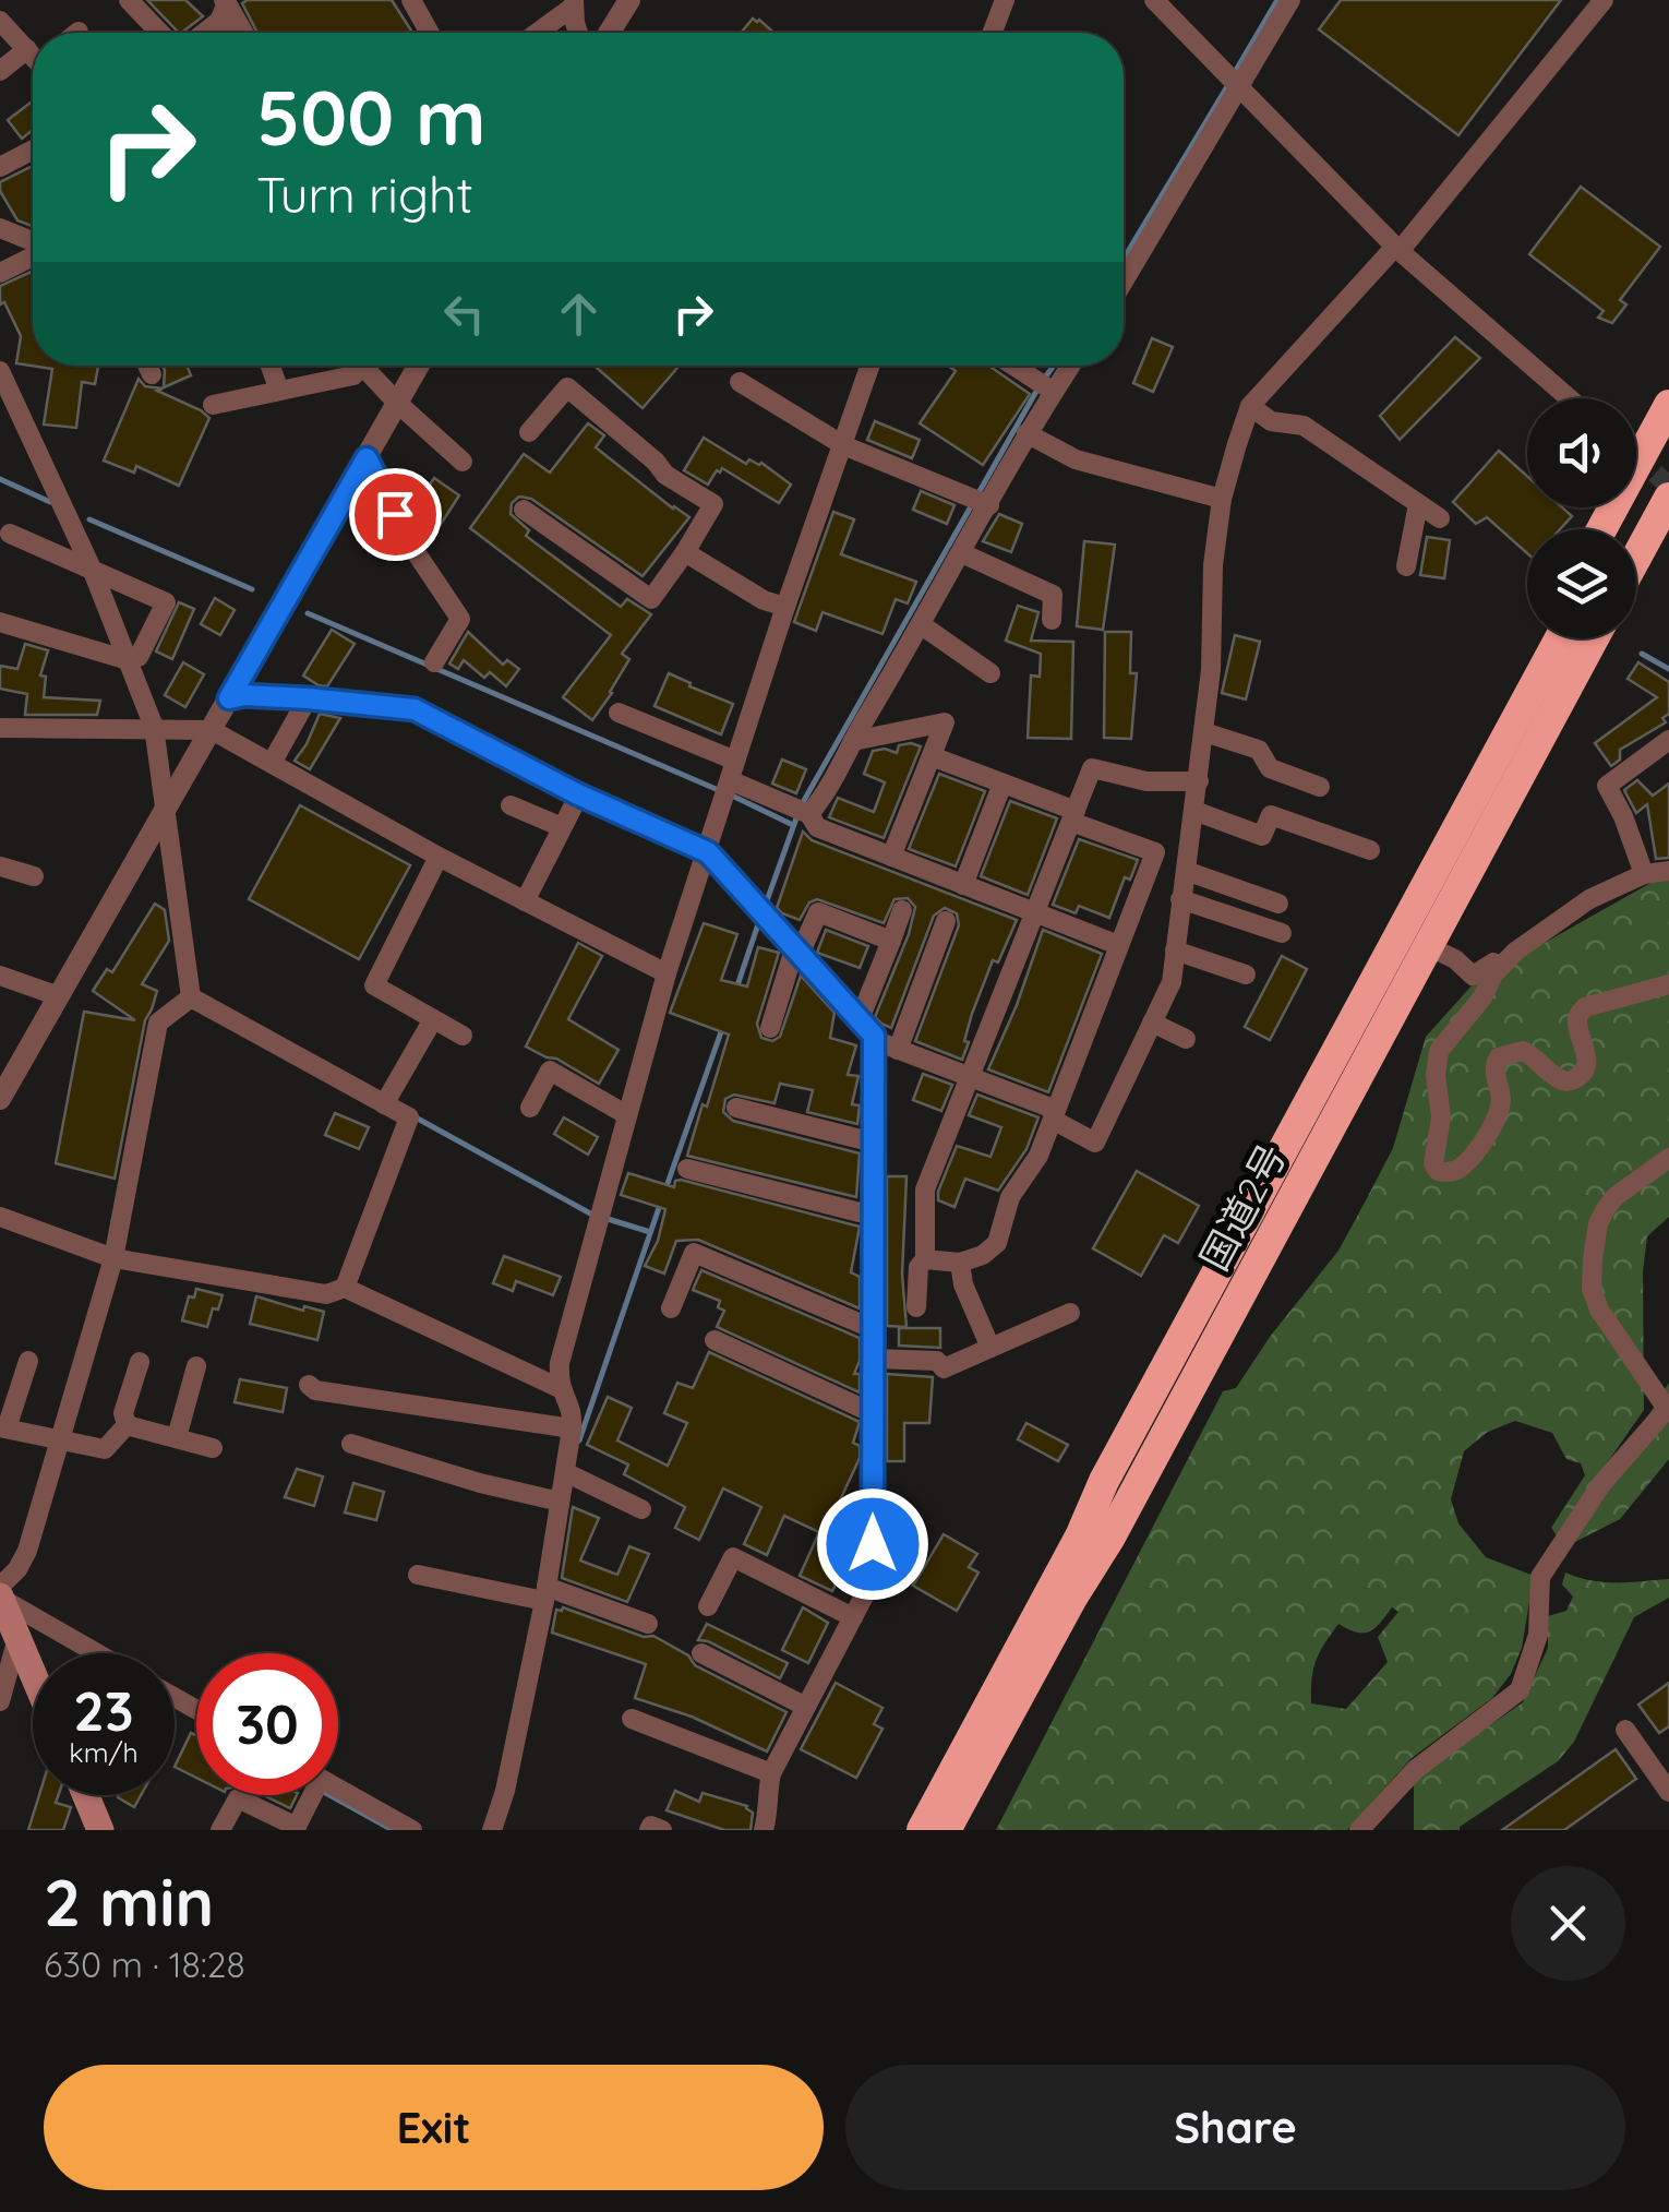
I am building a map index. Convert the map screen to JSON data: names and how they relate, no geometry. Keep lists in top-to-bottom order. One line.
{"streets":{"highway":["国道2号"]},"page":{"turn":["500 m","Turn right"],"speed":"23 km/h","limit":"30","heading":["2 min","630 m · 18:28"],"buttons":["Exit","Share"]}}
